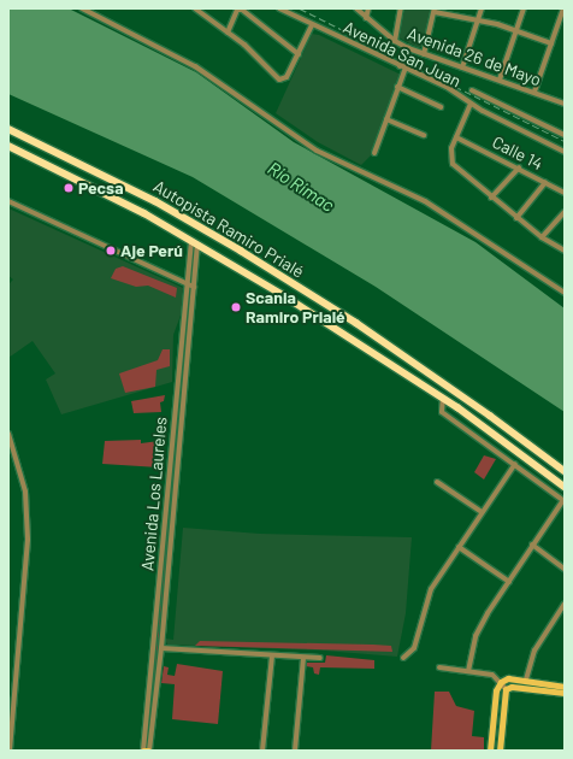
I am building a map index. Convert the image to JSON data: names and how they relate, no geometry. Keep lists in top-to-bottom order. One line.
{"streets":{"highway":["Autopista Ramiro Prialé"],"street":["Avenida San Juan","Avenida 26 de Mayo","Calle 14","Avenida Los Laureles"]},"crossings":[["Autopista Ramiro Prialé","Avenida Los Laureles"]],"water":["Río Rímac"],"places":["Pecsa","Aje Perú","Scania Ramiro Prialé"]}
